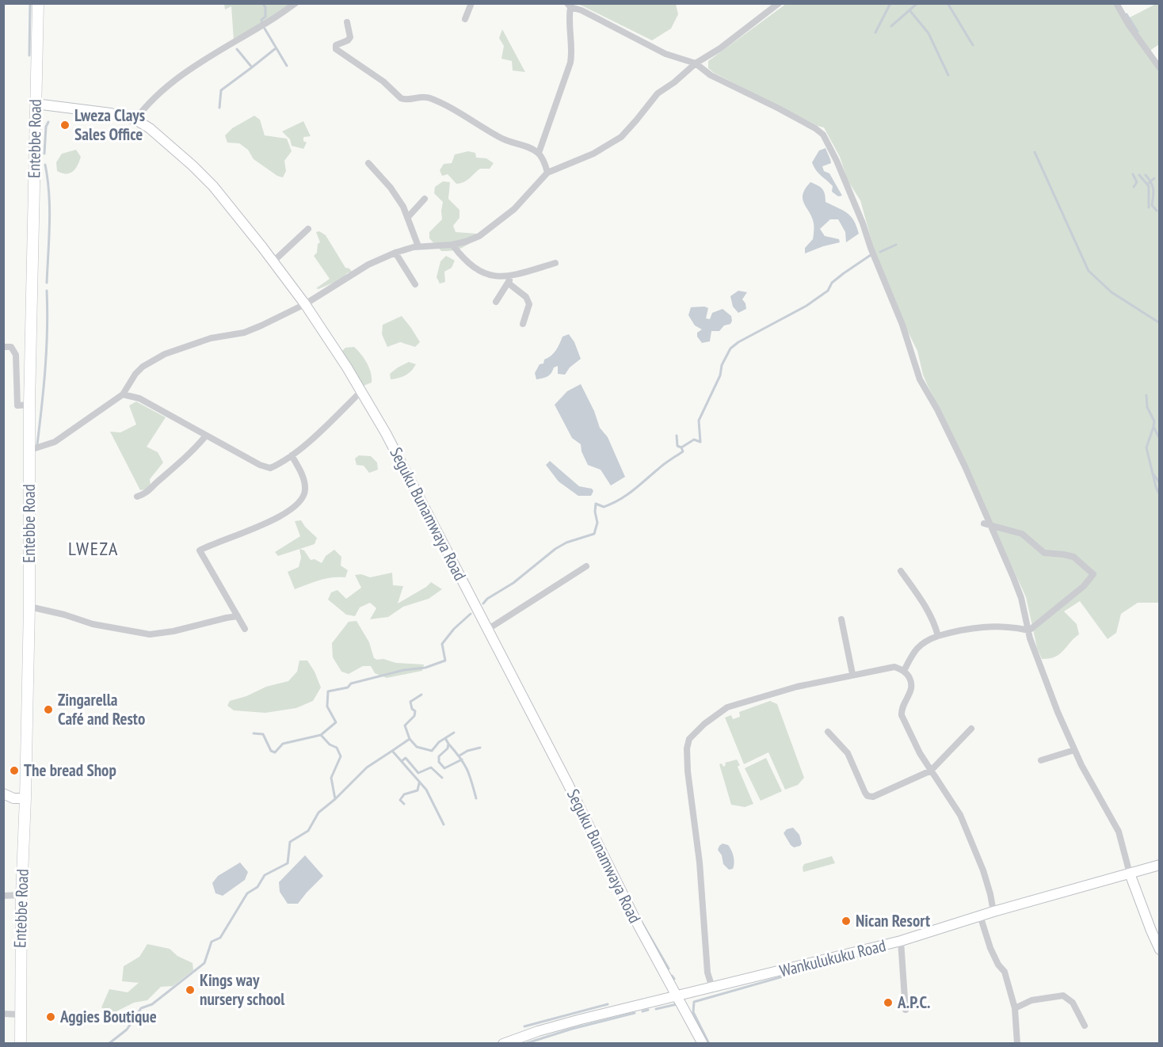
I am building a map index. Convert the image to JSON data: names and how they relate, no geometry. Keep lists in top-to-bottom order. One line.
{"streets":{"main road":["Entebbe Road","Seguku Bunamwaya Road","Wankulukuku Road"]},"crossings":[["Entebbe Road","Seguku Bunamwaya Road"],["Seguku Bunamwaya Road","Wankulukuku Road"]],"districts":["LWEZA"],"places":["Lweza Clays Sales Office","Zingarella Café and Resto","The bread Shop","Nican Resort","Kings way nursery school","A.P.C.","Aggies Boutique"]}
